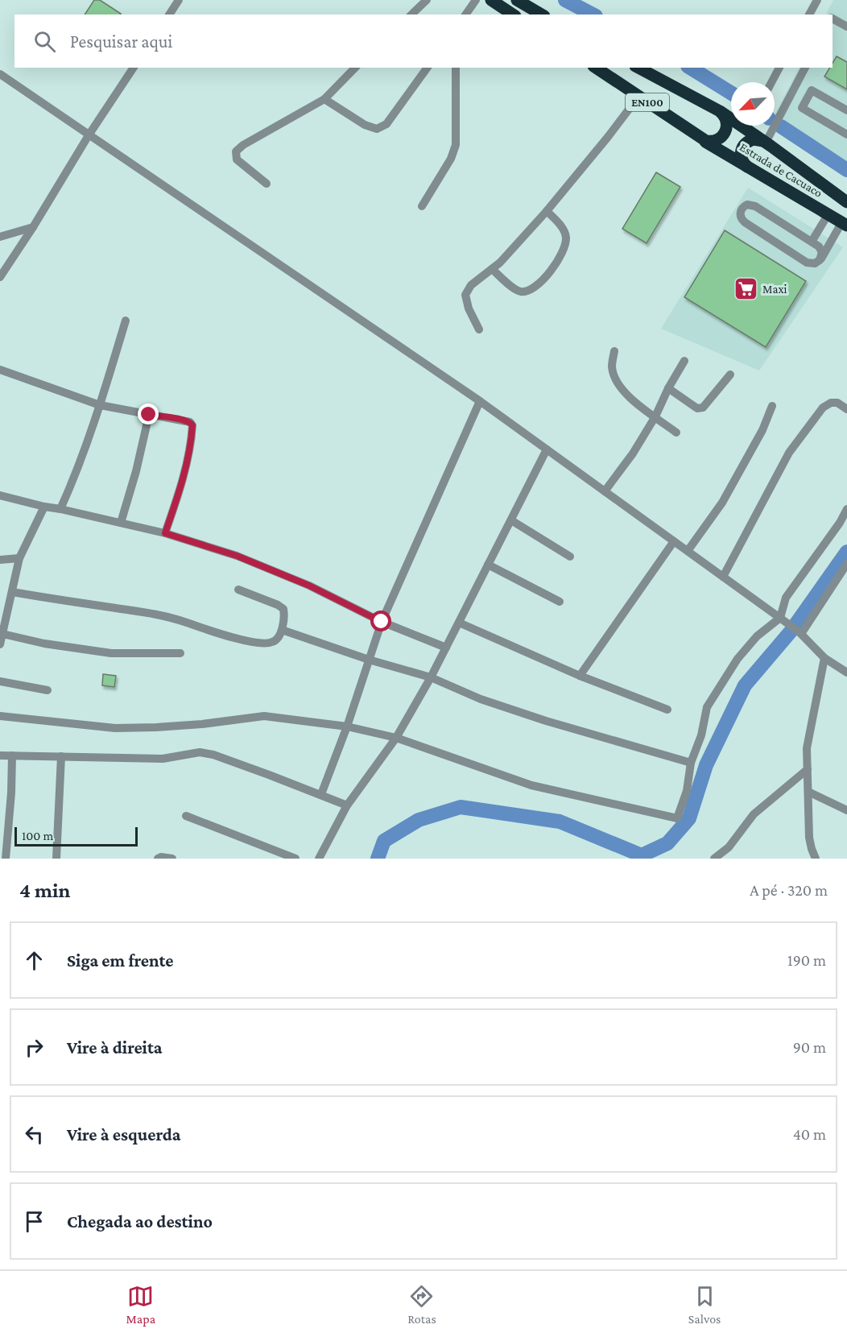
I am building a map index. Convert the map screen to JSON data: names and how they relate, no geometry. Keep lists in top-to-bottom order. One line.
{"streets":{"highway":["EN100","Estrada de Cacuaco"]},"crossings":[["EN100","Estrada de Cacuaco"]],"places":{"supermarket":["Maxi"]},"scale_bar":"100 m","north":"bottom left","page":{"search":"Pesquisar aqui","scale":"100 m","heading":["4 min","A pé · 320 m"],"list":[["Siga em frente","190 m"],["Vire à direita","90 m"],["Vire à esquerda","40 m"],"Chegada ao destino"],"nav":["Mapa","Rotas","Salvos"]}}
